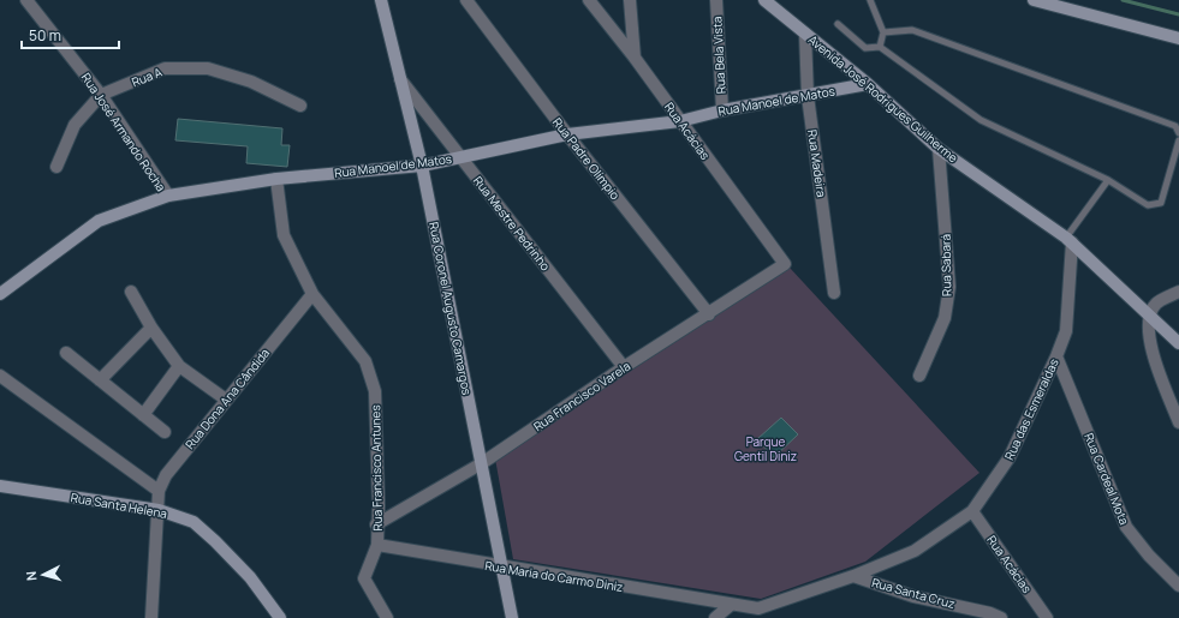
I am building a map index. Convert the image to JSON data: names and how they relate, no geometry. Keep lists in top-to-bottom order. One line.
{"streets":{"street":["Rua Bela Vista","Rua A","Avenida José Rodrigues Guilherme","Rua Manoel de Matos","Rua Acácias","Rua José Armando Rocha","Rua Padre Olímpio","Rua Madeira","Rua Mestre Pedrinho","Rua Sabará","Rua Coronel Augusto Camargos","Rua Francisco Varela","Rua Dona Ana Cândida","Rua das Esmeraldas","Rua Francisco Antunes","Rua Cardeal Mota","Rua Santa Helena","Rua Maria do Carmo Diniz","Rua Santa Cruz"]},"crossings":[["Rua Bela Vista","Rua Manoel de Matos"],["Rua A","Rua José Armando Rocha"],["Avenida José Rodrigues Guilherme","Rua Manoel de Matos"],["Avenida José Rodrigues Guilherme","Rua Madeira"],["Avenida José Rodrigues Guilherme","Rua Sabará"],["Avenida José Rodrigues Guilherme","Rua das Esmeraldas"],["Rua Manoel de Matos","Rua Acácias"],["Rua Manoel de Matos","Rua José Armando Rocha"],["Rua Manoel de Matos","Rua Padre Olímpio"],["Rua Manoel de Matos","Rua Madeira"],["Rua Manoel de Matos","Rua Mestre Pedrinho"],["Rua Manoel de Matos","Rua Coronel Augusto Camargos"],["Rua Manoel de Matos","Rua Francisco Antunes"],["Rua Acácias","Rua Francisco Varela"],["Rua Acácias","Rua das Esmeraldas"],["Rua Padre Olímpio","Rua Francisco Varela"],["Rua Mestre Pedrinho","Rua Coronel Augusto Camargos"],["Rua Mestre Pedrinho","Rua Francisco Varela"],["Rua Coronel Augusto Camargos","Rua Francisco Varela"],["Rua Coronel Augusto Camargos","Rua Maria do Carmo Diniz"],["Rua Francisco Varela","Rua Francisco Antunes"],["Rua Dona Ana Cândida","Rua Francisco Antunes"],["Rua Dona Ana Cândida","Rua Santa Helena"],["Rua das Esmeraldas","Rua Cardeal Mota"],["Rua das Esmeraldas","Rua Maria do Carmo Diniz"],["Rua das Esmeraldas","Rua Santa Cruz"],["Rua Francisco Antunes","Rua Maria do Carmo Diniz"]],"parks":["Parque Gentil Diniz"],"scale_bar":"50 m","north":"left"}
